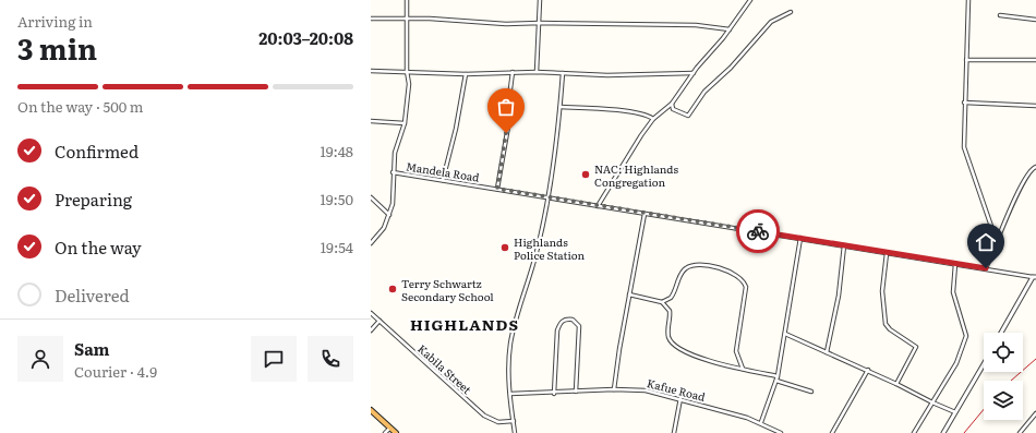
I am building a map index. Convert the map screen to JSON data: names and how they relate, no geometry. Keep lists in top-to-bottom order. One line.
{"streets":{"street":["Mandela Road","Kabila Street","Kafue Road"]},"districts":["HIGHLANDS"],"places":["NAC: Highlands Congregation","Highlands Police Station","Terry Schwartz Secondary School"],"page":{"heading":["3 min","Arriving in","20:03–20:08"],"panel":["Sam","Courier · 4.9"],"bar":"On the way · 500 m","list":[["Confirmed","19:48"],["Preparing","19:50"],["On the way","19:54"],"Delivered"]}}
